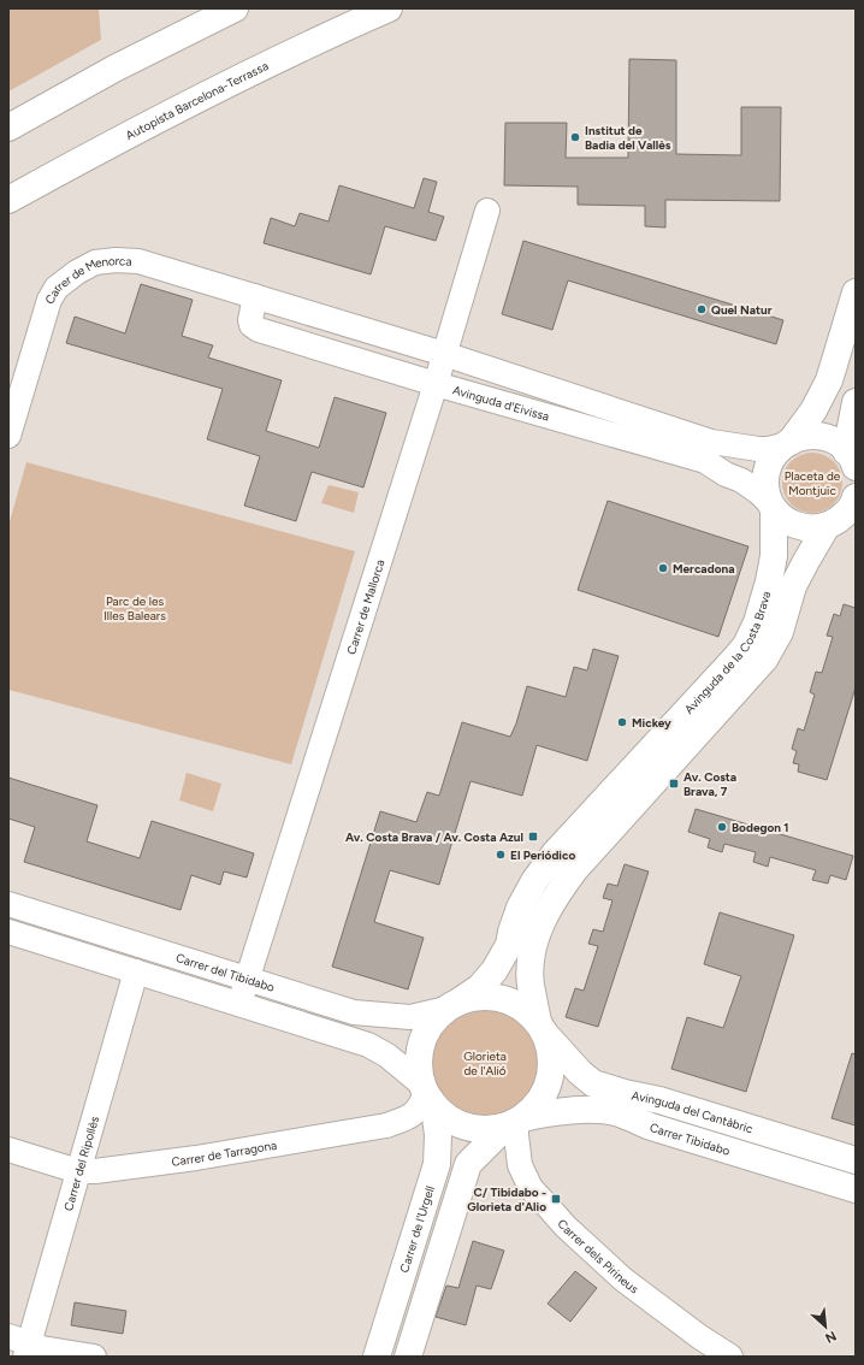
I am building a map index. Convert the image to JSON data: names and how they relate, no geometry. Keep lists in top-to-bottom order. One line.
{"streets":{"main road":["Autopista Barcelona-Terrassa","Avinguda de la Costa Brava","Avinguda del Cantàbric","Carrer Tibidabo","Carrer de l'Urgell"],"street":["Carrer de Menorca","Avinguda d'Eivissa","Carrer de Mallorca","Carrer del Tibidabo","Carrer de Tarragona","Carrer del Ripollès","Carrer dels Pirineus"]},"crossings":[["Carrer de Menorca","Avinguda d'Eivissa"],["Avinguda d'Eivissa","Carrer de Mallorca"],["Avinguda d'Eivissa","Avinguda de la Costa Brava"],["Carrer de Mallorca","Carrer del Tibidabo"],["Avinguda de la Costa Brava","Carrer del Tibidabo"],["Avinguda de la Costa Brava","Avinguda del Cantàbric"],["Avinguda de la Costa Brava","Carrer Tibidabo"],["Avinguda de la Costa Brava","Carrer de Tarragona"],["Avinguda de la Costa Brava","Carrer de l'Urgell"],["Avinguda de la Costa Brava","Carrer dels Pirineus"],["Carrer del Tibidabo","Avinguda del Cantàbric"],["Carrer del Tibidabo","Carrer Tibidabo"],["Carrer del Tibidabo","Carrer de Tarragona"],["Carrer del Tibidabo","Carrer del Ripollès"],["Carrer del Tibidabo","Carrer de l'Urgell"],["Carrer del Tibidabo","Carrer dels Pirineus"],["Avinguda del Cantàbric","Carrer Tibidabo"],["Avinguda del Cantàbric","Carrer de Tarragona"],["Avinguda del Cantàbric","Carrer de l'Urgell"],["Avinguda del Cantàbric","Carrer dels Pirineus"],["Carrer Tibidabo","Carrer de Tarragona"],["Carrer Tibidabo","Carrer de l'Urgell"],["Carrer Tibidabo","Carrer dels Pirineus"],["Carrer de Tarragona","Carrer del Ripollès"],["Carrer de Tarragona","Carrer de l'Urgell"],["Carrer de Tarragona","Carrer dels Pirineus"],["Carrer de l'Urgell","Carrer dels Pirineus"]],"parks":["Placeta de Montjuïc","Parc de les Illes Balears","Glorieta de l'Alió"],"places":{"other":["Institut de Badia del Vallès","Quel Natur","Mercadona","Mickey","Bodegon 1","El Periódico"],"transit":["Av. Costa Brava, 7","Av. Costa Brava / Av. Costa Azul","C/ Tibidabo - Glorieta d'Alio"]},"north":"bottom right"}
